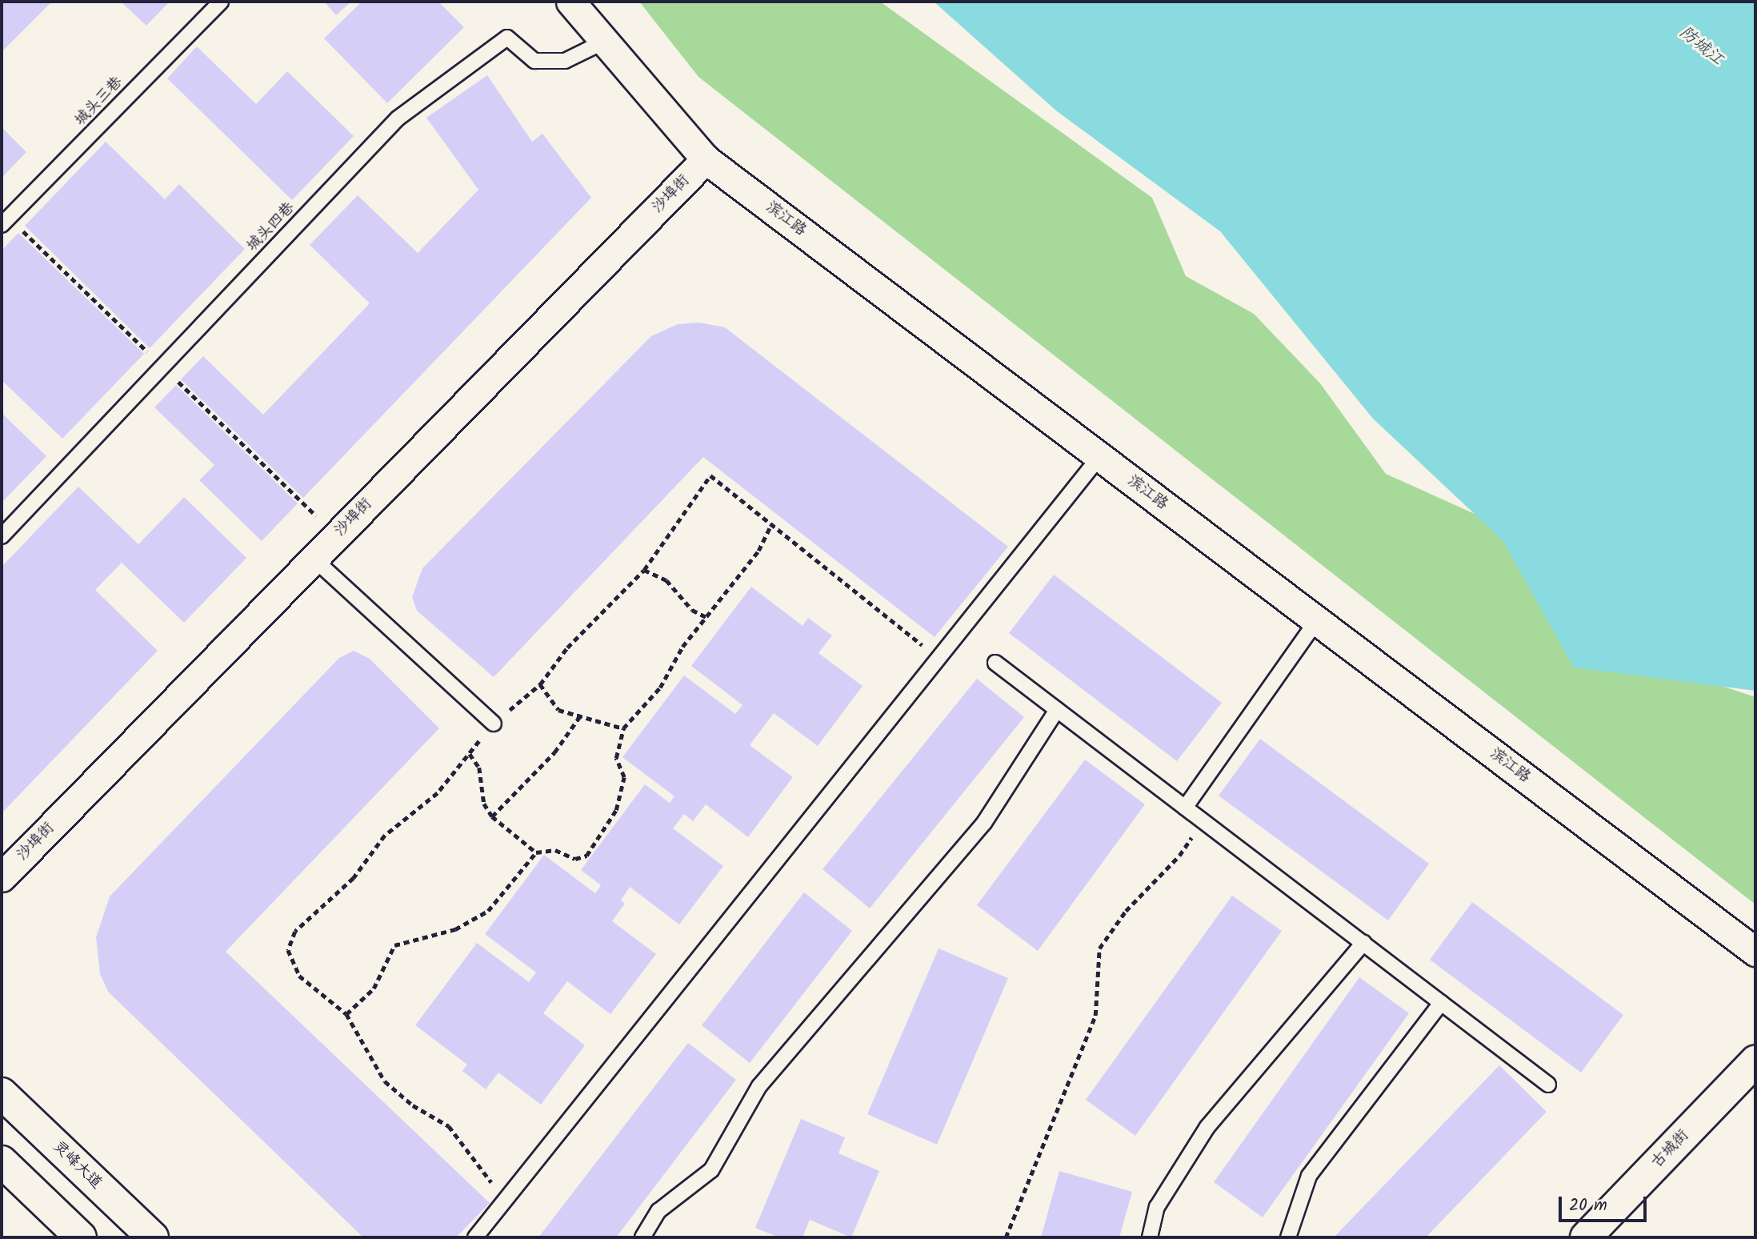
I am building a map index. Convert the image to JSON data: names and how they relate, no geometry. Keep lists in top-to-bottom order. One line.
{"streets":{"main road":["古城街","灵峰大道"],"street":["沙埠街","滨江路"],"lane":["城头三巷","城头四巷"]},"crossings":[["沙埠街","滨江路"],["滨江路","城头四巷"]],"water":["防城江"],"scale_bar":"20 m"}
